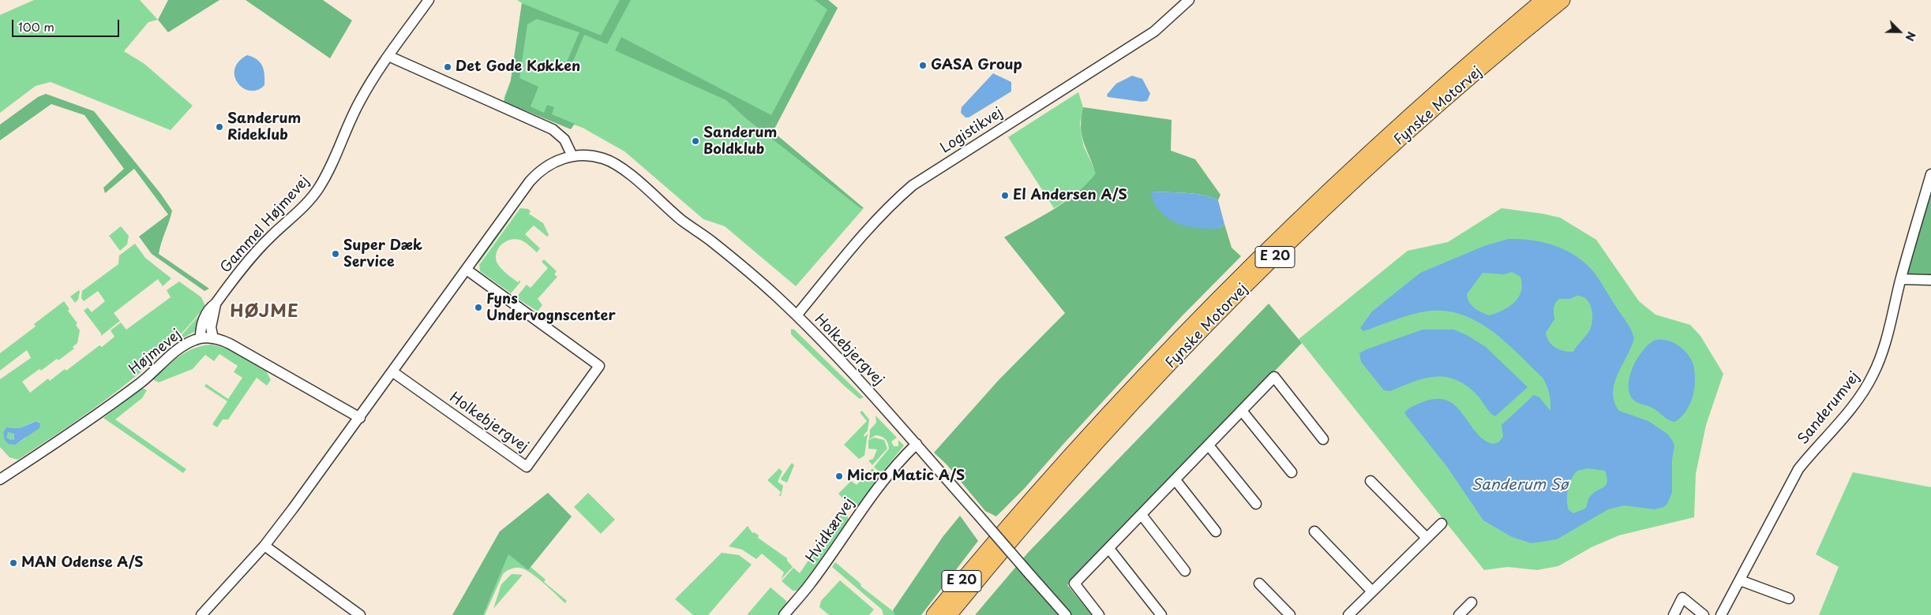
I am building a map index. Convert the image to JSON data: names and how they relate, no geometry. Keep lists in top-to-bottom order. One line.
{"streets":{"highway":["Fynske Motorvej","E 20"],"street":["Logistikvej","Gammel Højmevej","Holkebjergvej","Højmevej","Sanderumvej","Hvidkærvej"]},"crossings":[["Logistikvej","Holkebjergvej"],["Gammel Højmevej","Højmevej"],["Holkebjergvej","Højmevej"],["Holkebjergvej","Hvidkærvej"]],"districts":["HØJME"],"water":["Sanderum Sø"],"places":["GASA Group","Det Gode Køkken","Sanderum Rideklub","Sanderum Boldklub","El Andersen A/S","Super Dæk Service","Fyns Undervognscenter","Micro Matic A/S","MAN Odense A/S"],"scale_bar":"100 m","north":"bottom right"}
